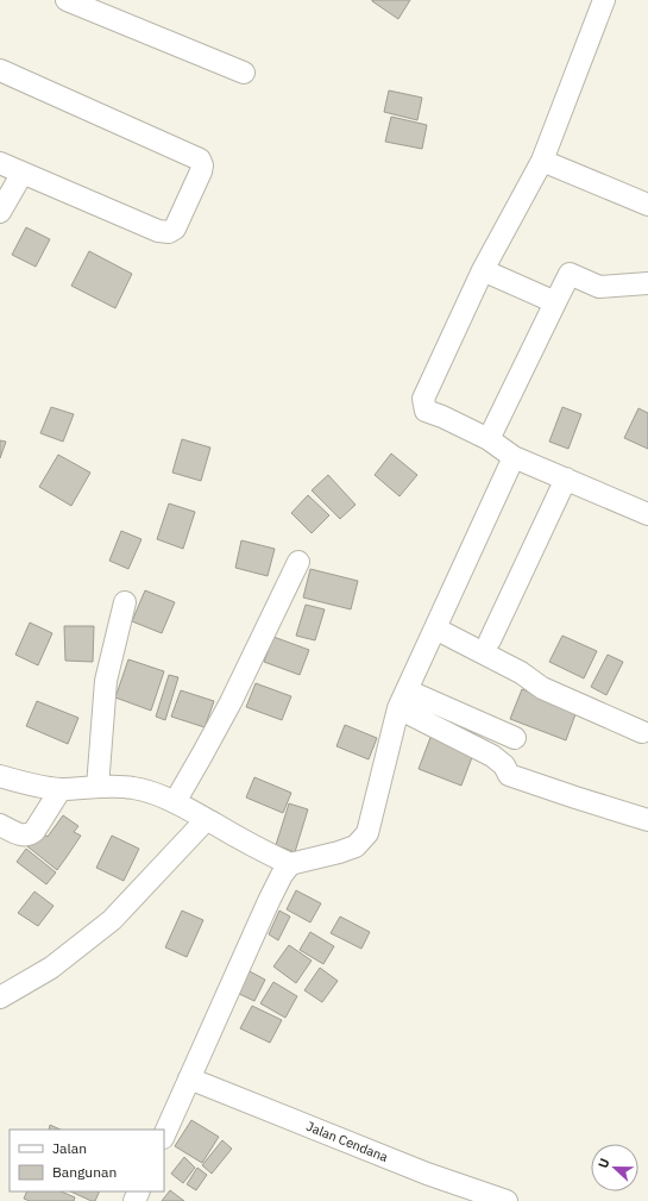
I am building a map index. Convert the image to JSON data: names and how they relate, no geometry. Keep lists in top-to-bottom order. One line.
{"streets":{"street":["Jalan Cendana"]},"legend":["Jalan","Bangunan"],"north":"left"}
